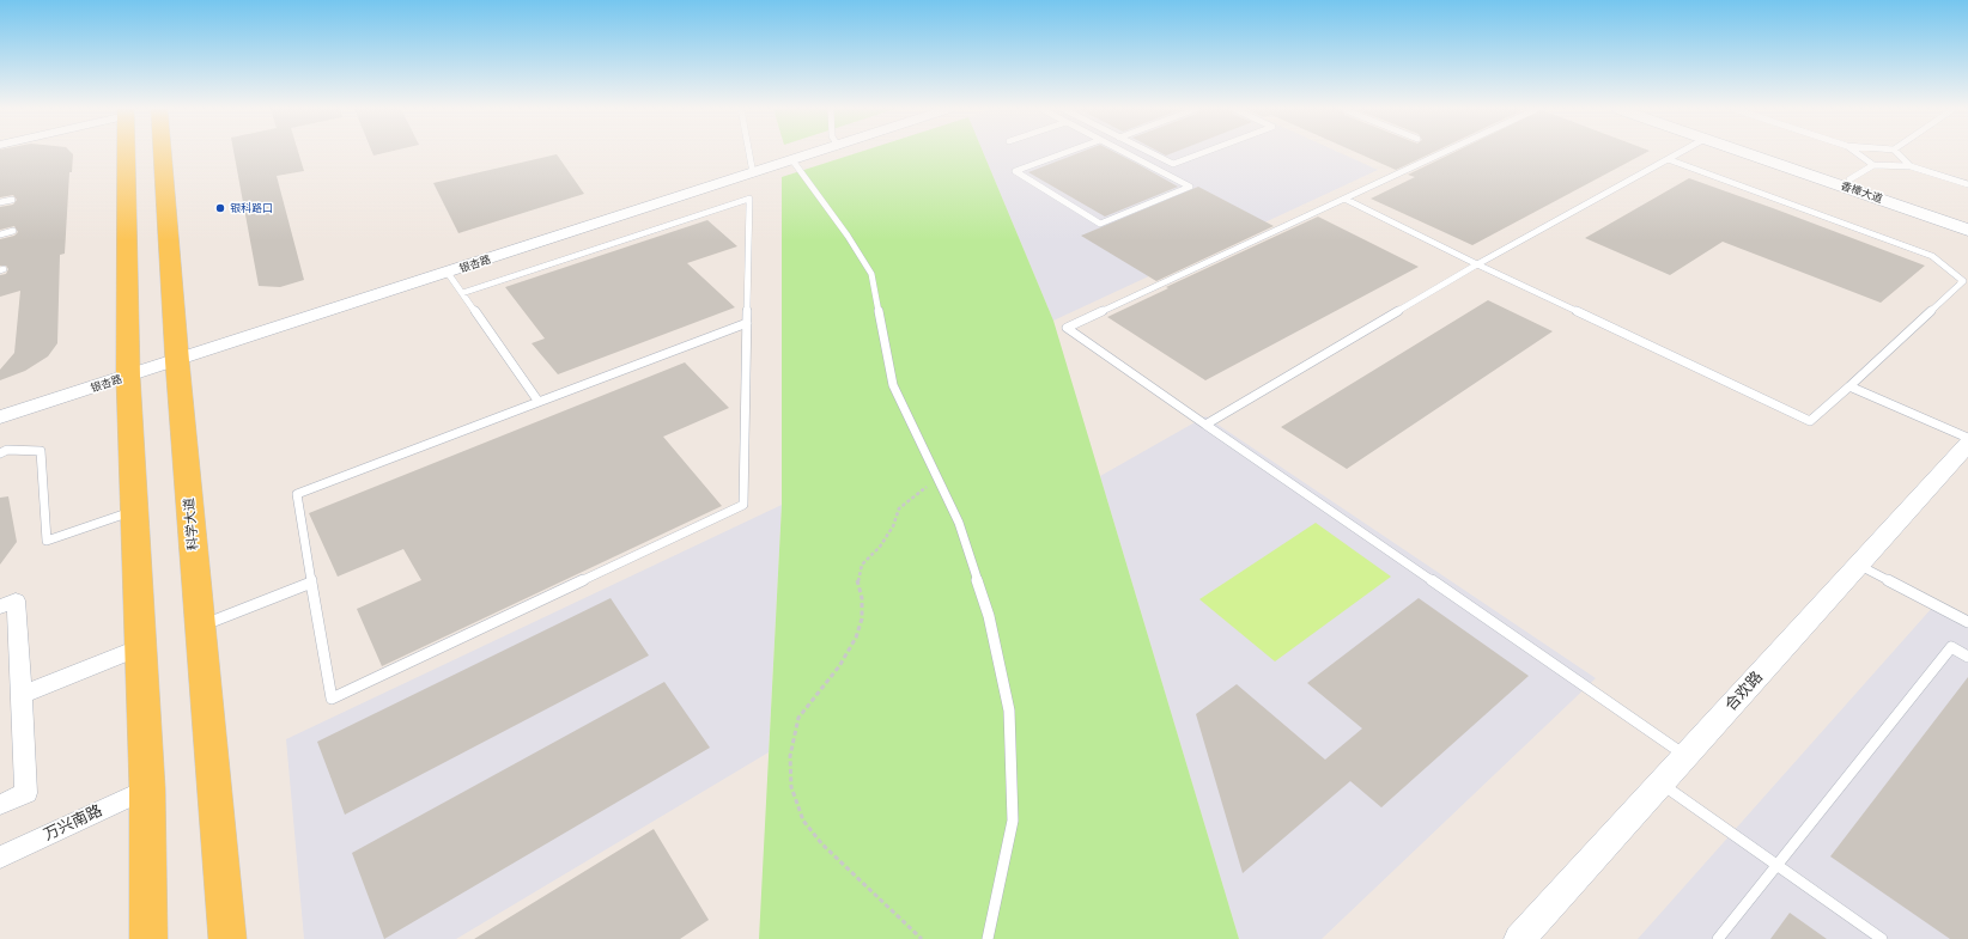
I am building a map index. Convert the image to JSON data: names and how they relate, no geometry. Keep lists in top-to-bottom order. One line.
{"streets":{"main road":["香樟大道","科学大道"],"street":["银杏路","合欢路","万兴南路"]},"crossings":[["银杏路","科学大道"]],"places":["银科路口"]}
